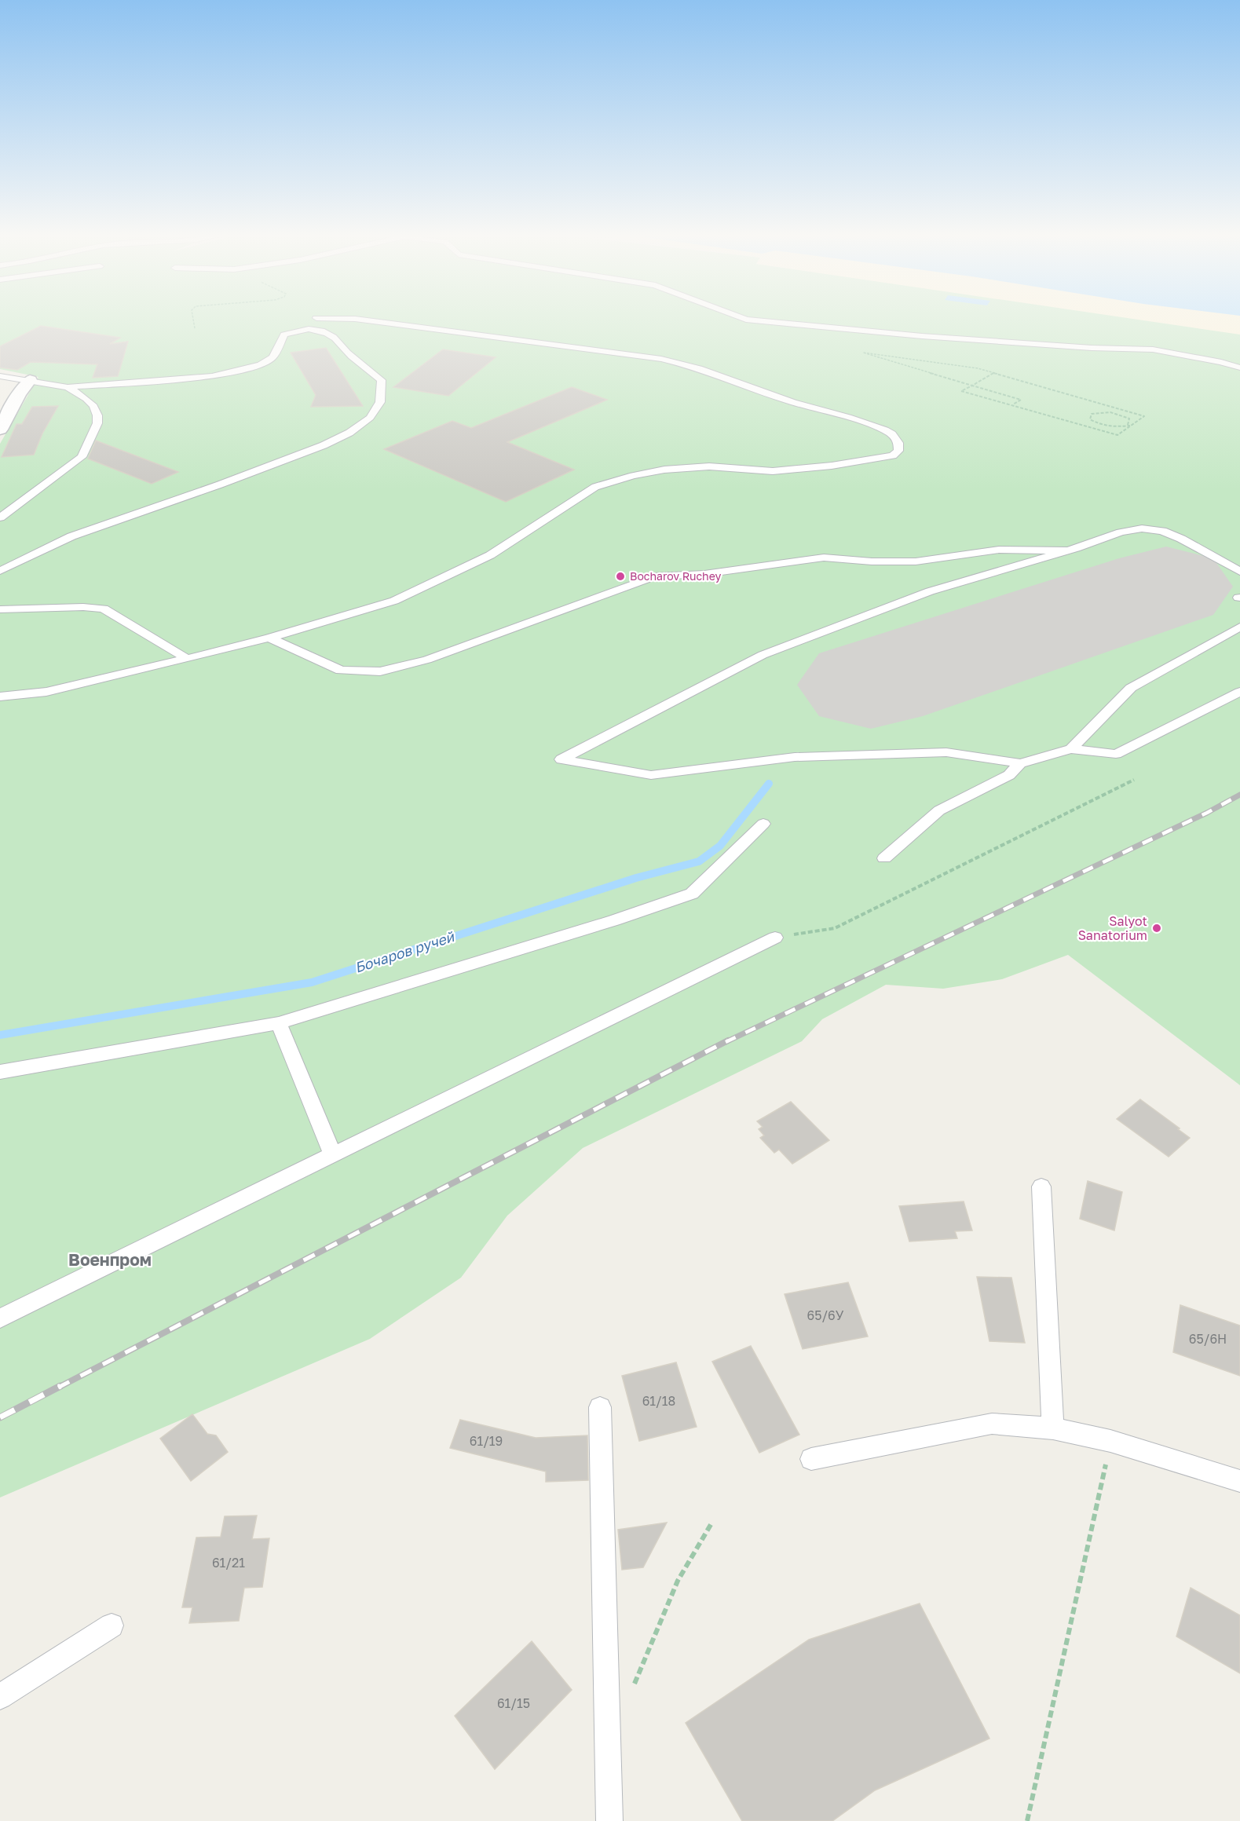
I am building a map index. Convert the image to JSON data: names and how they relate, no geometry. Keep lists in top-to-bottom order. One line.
{"districts":["Военпром"],"water":["Бочаров ручей"],"places":["Bocharov Ruchey","Salyot Sanatorium"],"house_numbers":["65/6У","65/6Н","61/18","61/19","61/21","61/15"]}
